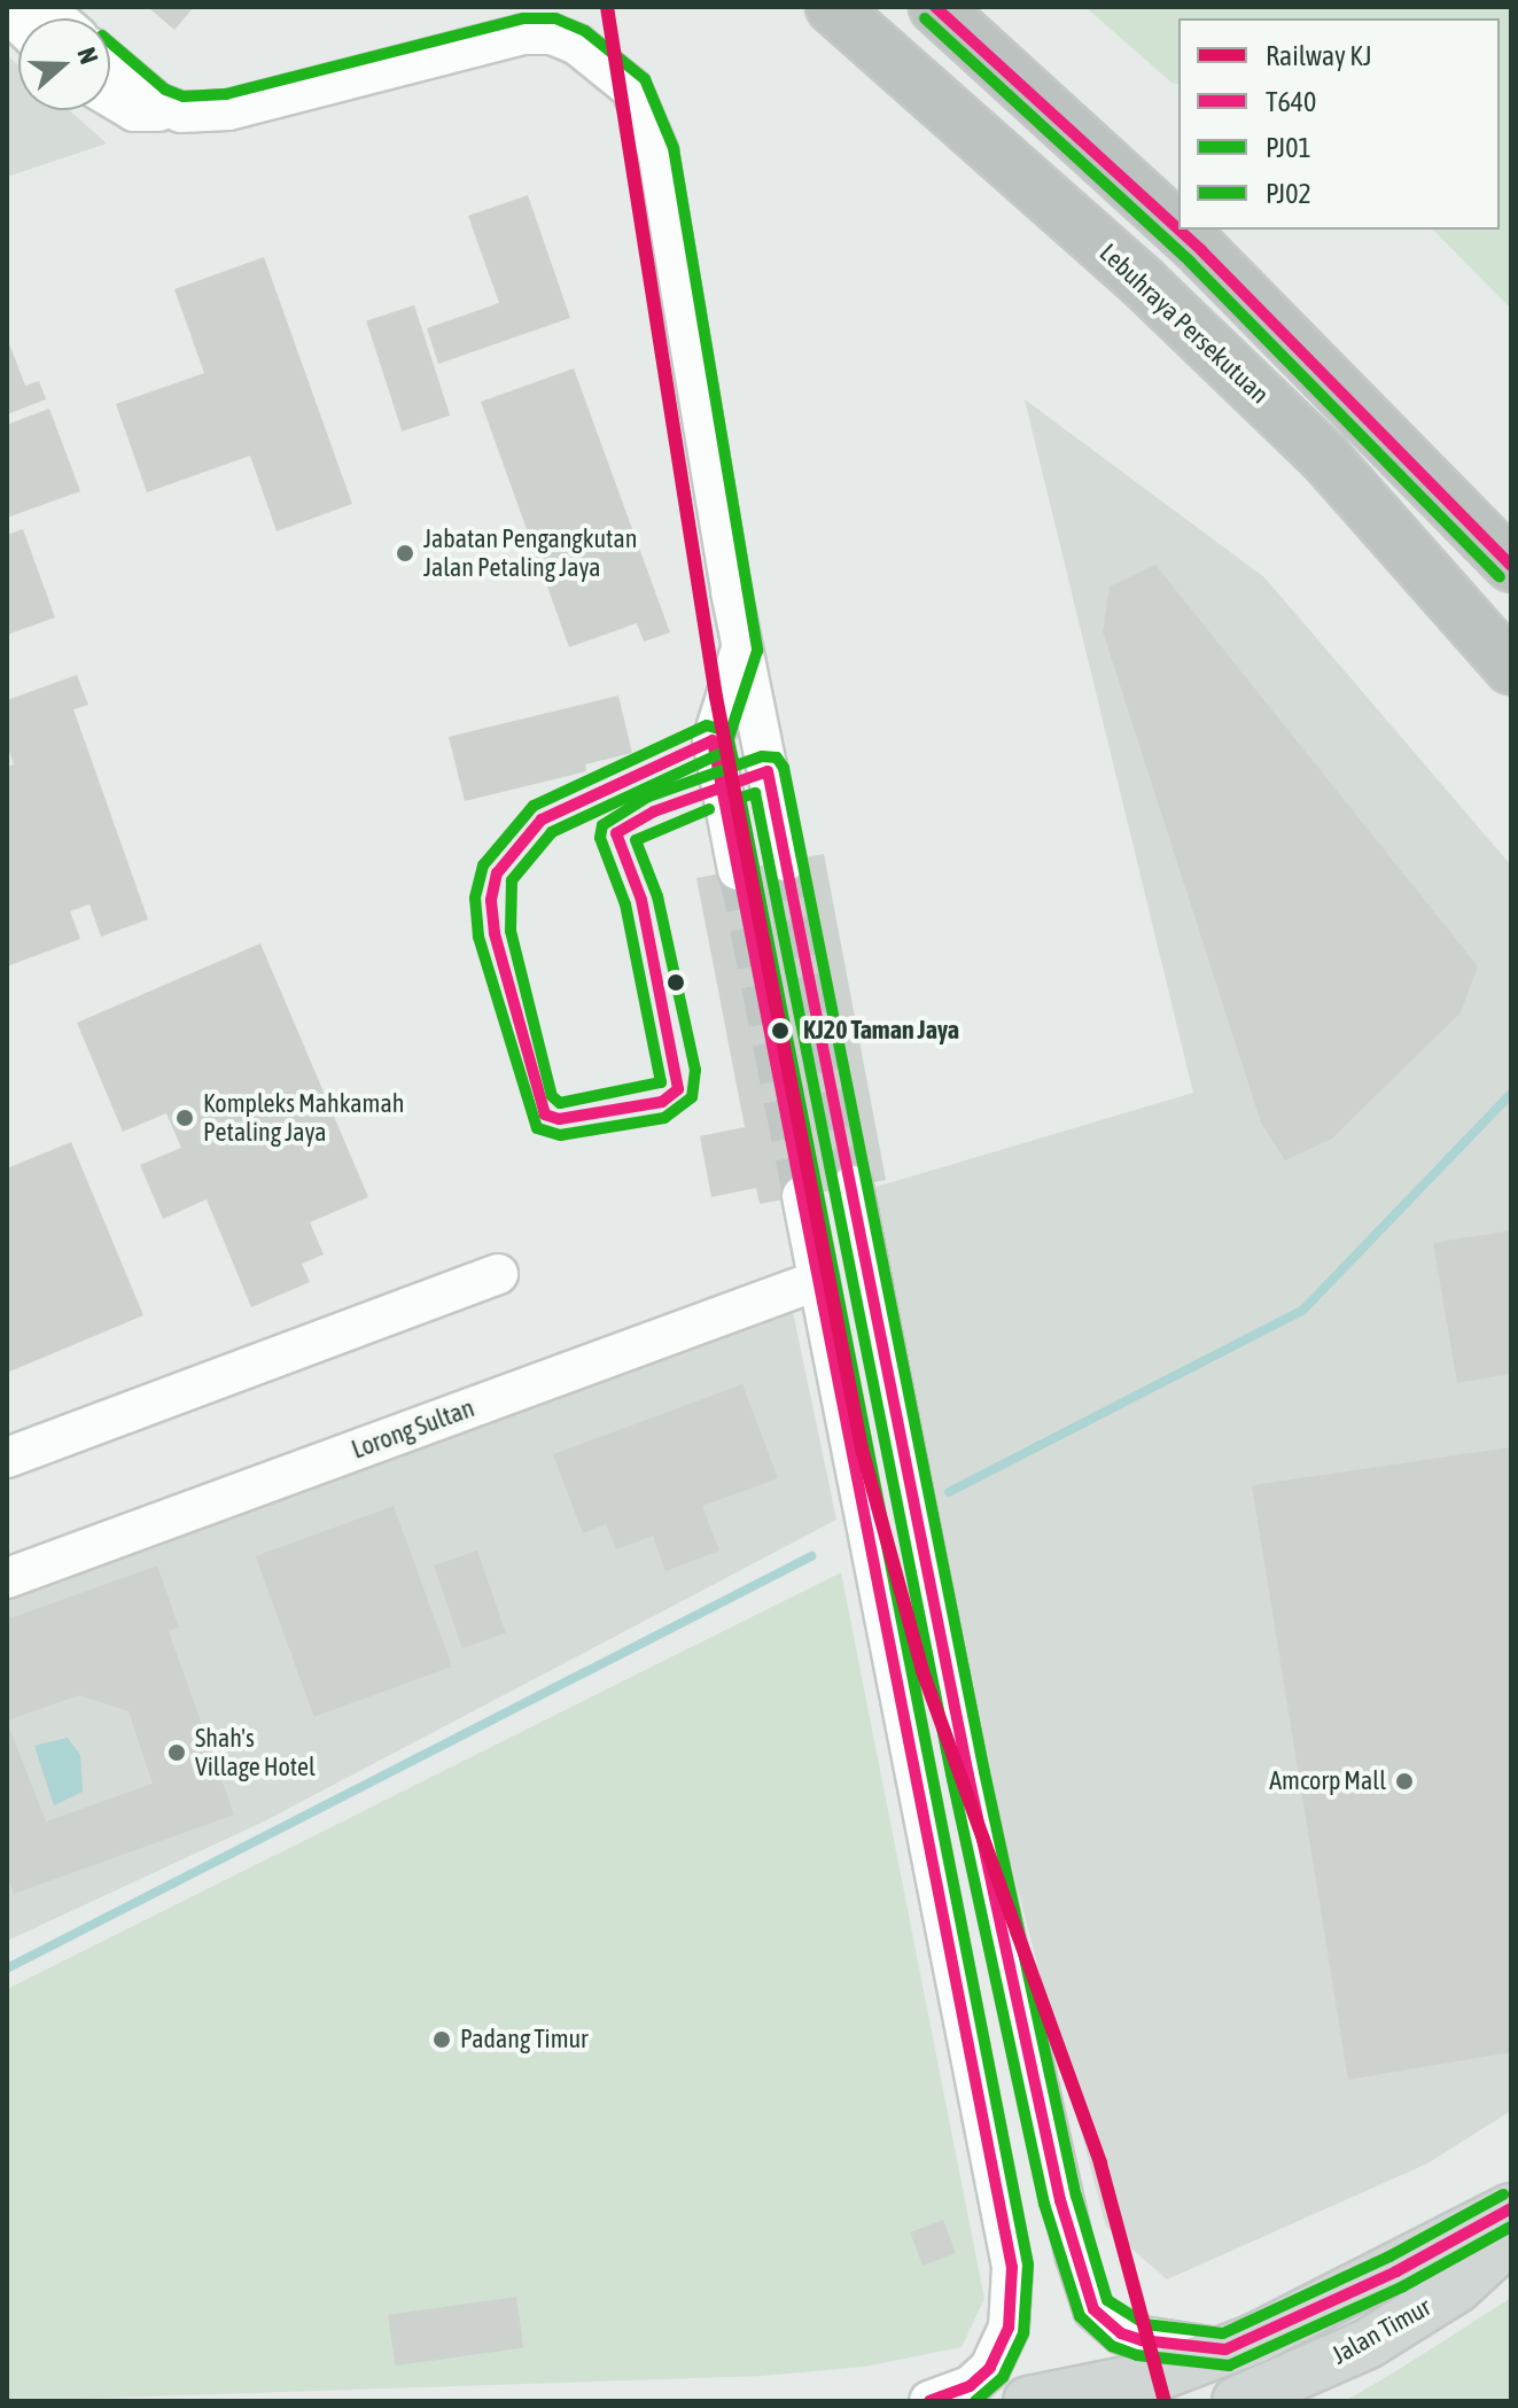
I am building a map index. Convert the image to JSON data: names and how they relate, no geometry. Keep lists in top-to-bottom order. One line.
{"streets":{"highway":["Lebuhraya Persekutuan"],"main road":["Jalan Timur"],"street":["Lorong Sultan"]},"places":["Jabatan Pengangkutan Jalan Petaling Jaya","KJ20 Taman Jaya","Kompleks Mahkamah Petaling Jaya","Shah's Village Hotel","Amcorp Mall","Padang Timur"],"lines":["rail line KJ","transit line T640","transit line PJ01","transit line PJ02"],"legend":["Railway KJ","T640","PJ01","PJ02"],"north":"right"}
